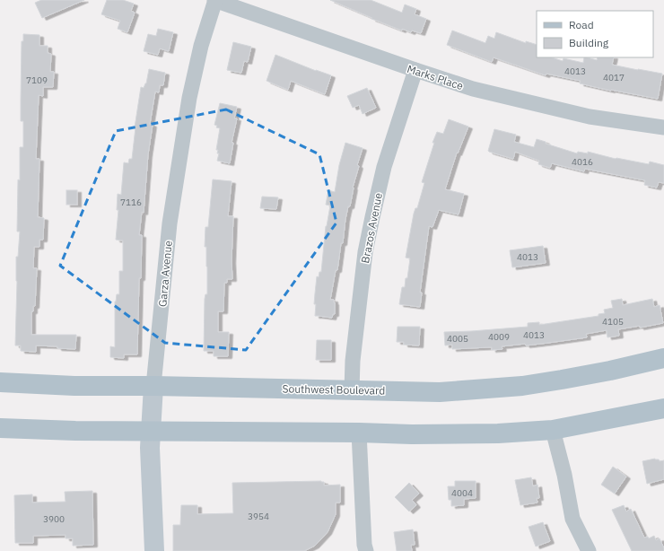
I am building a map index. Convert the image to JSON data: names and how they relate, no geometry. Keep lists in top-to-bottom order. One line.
{"streets":{"main road":["Southwest Boulevard"],"street":["Marks Place","Brazos Avenue","Garza Avenue"]},"crossings":[["Marks Place","Brazos Avenue"],["Marks Place","Garza Avenue"],["Brazos Avenue","Southwest Boulevard"],["Garza Avenue","Southwest Boulevard"]],"house_numbers":["4013","4017","7109","4016","7116","4013","4105","4013","4009","4005","4004","3954","3900"],"legend":["Road","Building"]}
